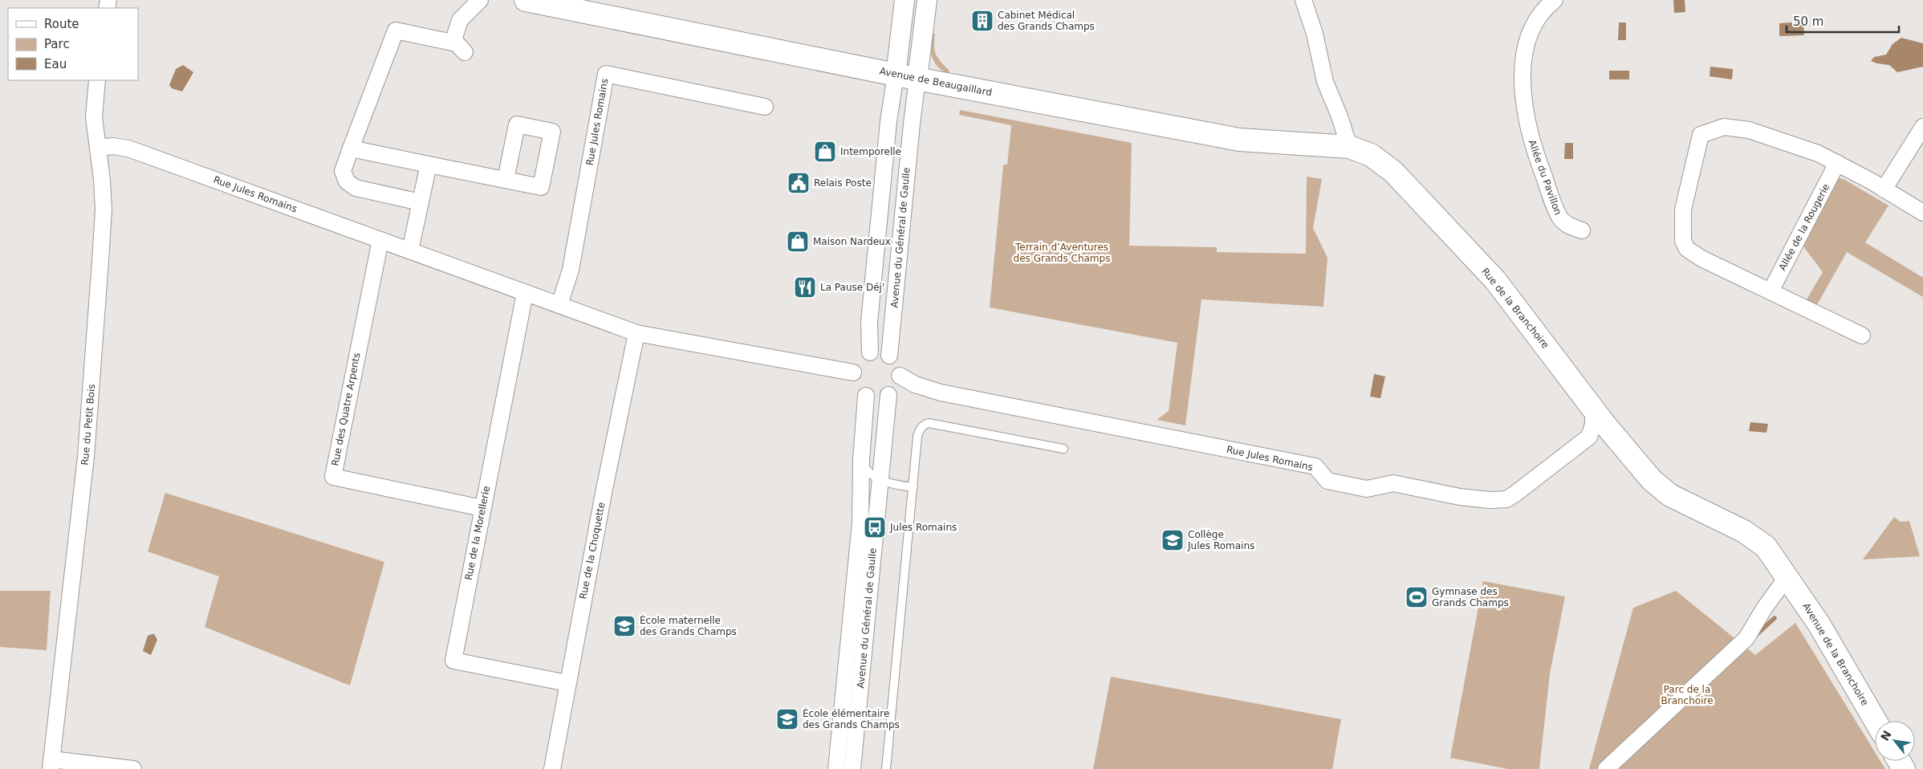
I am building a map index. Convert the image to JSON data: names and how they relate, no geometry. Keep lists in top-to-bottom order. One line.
{"streets":{"main road":["Avenue de Beaugaillard","Rue de la Branchoire","Avenue de la Branchoire"],"street":["Rue Jules Romains","Allée du Pavillon","Allée de la Rougerie","Avenue du Général de Gaulle","Rue des Quatre Arpents","Rue du Petit Bois","Rue de la Morellerie","Rue de la Choquette"]},"crossings":[["Avenue de Beaugaillard","Avenue du Général de Gaulle"],["Avenue de Beaugaillard","Rue de la Branchoire"],["Rue Jules Romains","Avenue du Général de Gaulle"],["Rue Jules Romains","Rue de la Branchoire"],["Rue Jules Romains","Rue des Quatre Arpents"],["Rue Jules Romains","Rue du Petit Bois"],["Rue Jules Romains","Rue de la Morellerie"],["Rue Jules Romains","Rue de la Choquette"],["Rue de la Branchoire","Avenue de la Branchoire"],["Rue des Quatre Arpents","Rue de la Morellerie"],["Rue de la Morellerie","Rue de la Choquette"]],"parks":["Terrain d’Aventures des Grands Champs","Parc de la Branchoire"],"places":{"building":["Cabinet Médical des Grands Champs"],"shop":["Intemporelle","Maison Nardeux"],"public building":["Relais Poste"],"restaurant":["La Pause Déj'"],"bus stop":["Jules Romains"],"school or university":["Collège Jules Romains","École maternelle des Grands Champs","École élémentaire des Grands Champs"],"sports":["Gymnase des Grands Champs"]},"legend":["Route","Parc","Eau"],"scale_bar":"50 m","north":"top left"}
